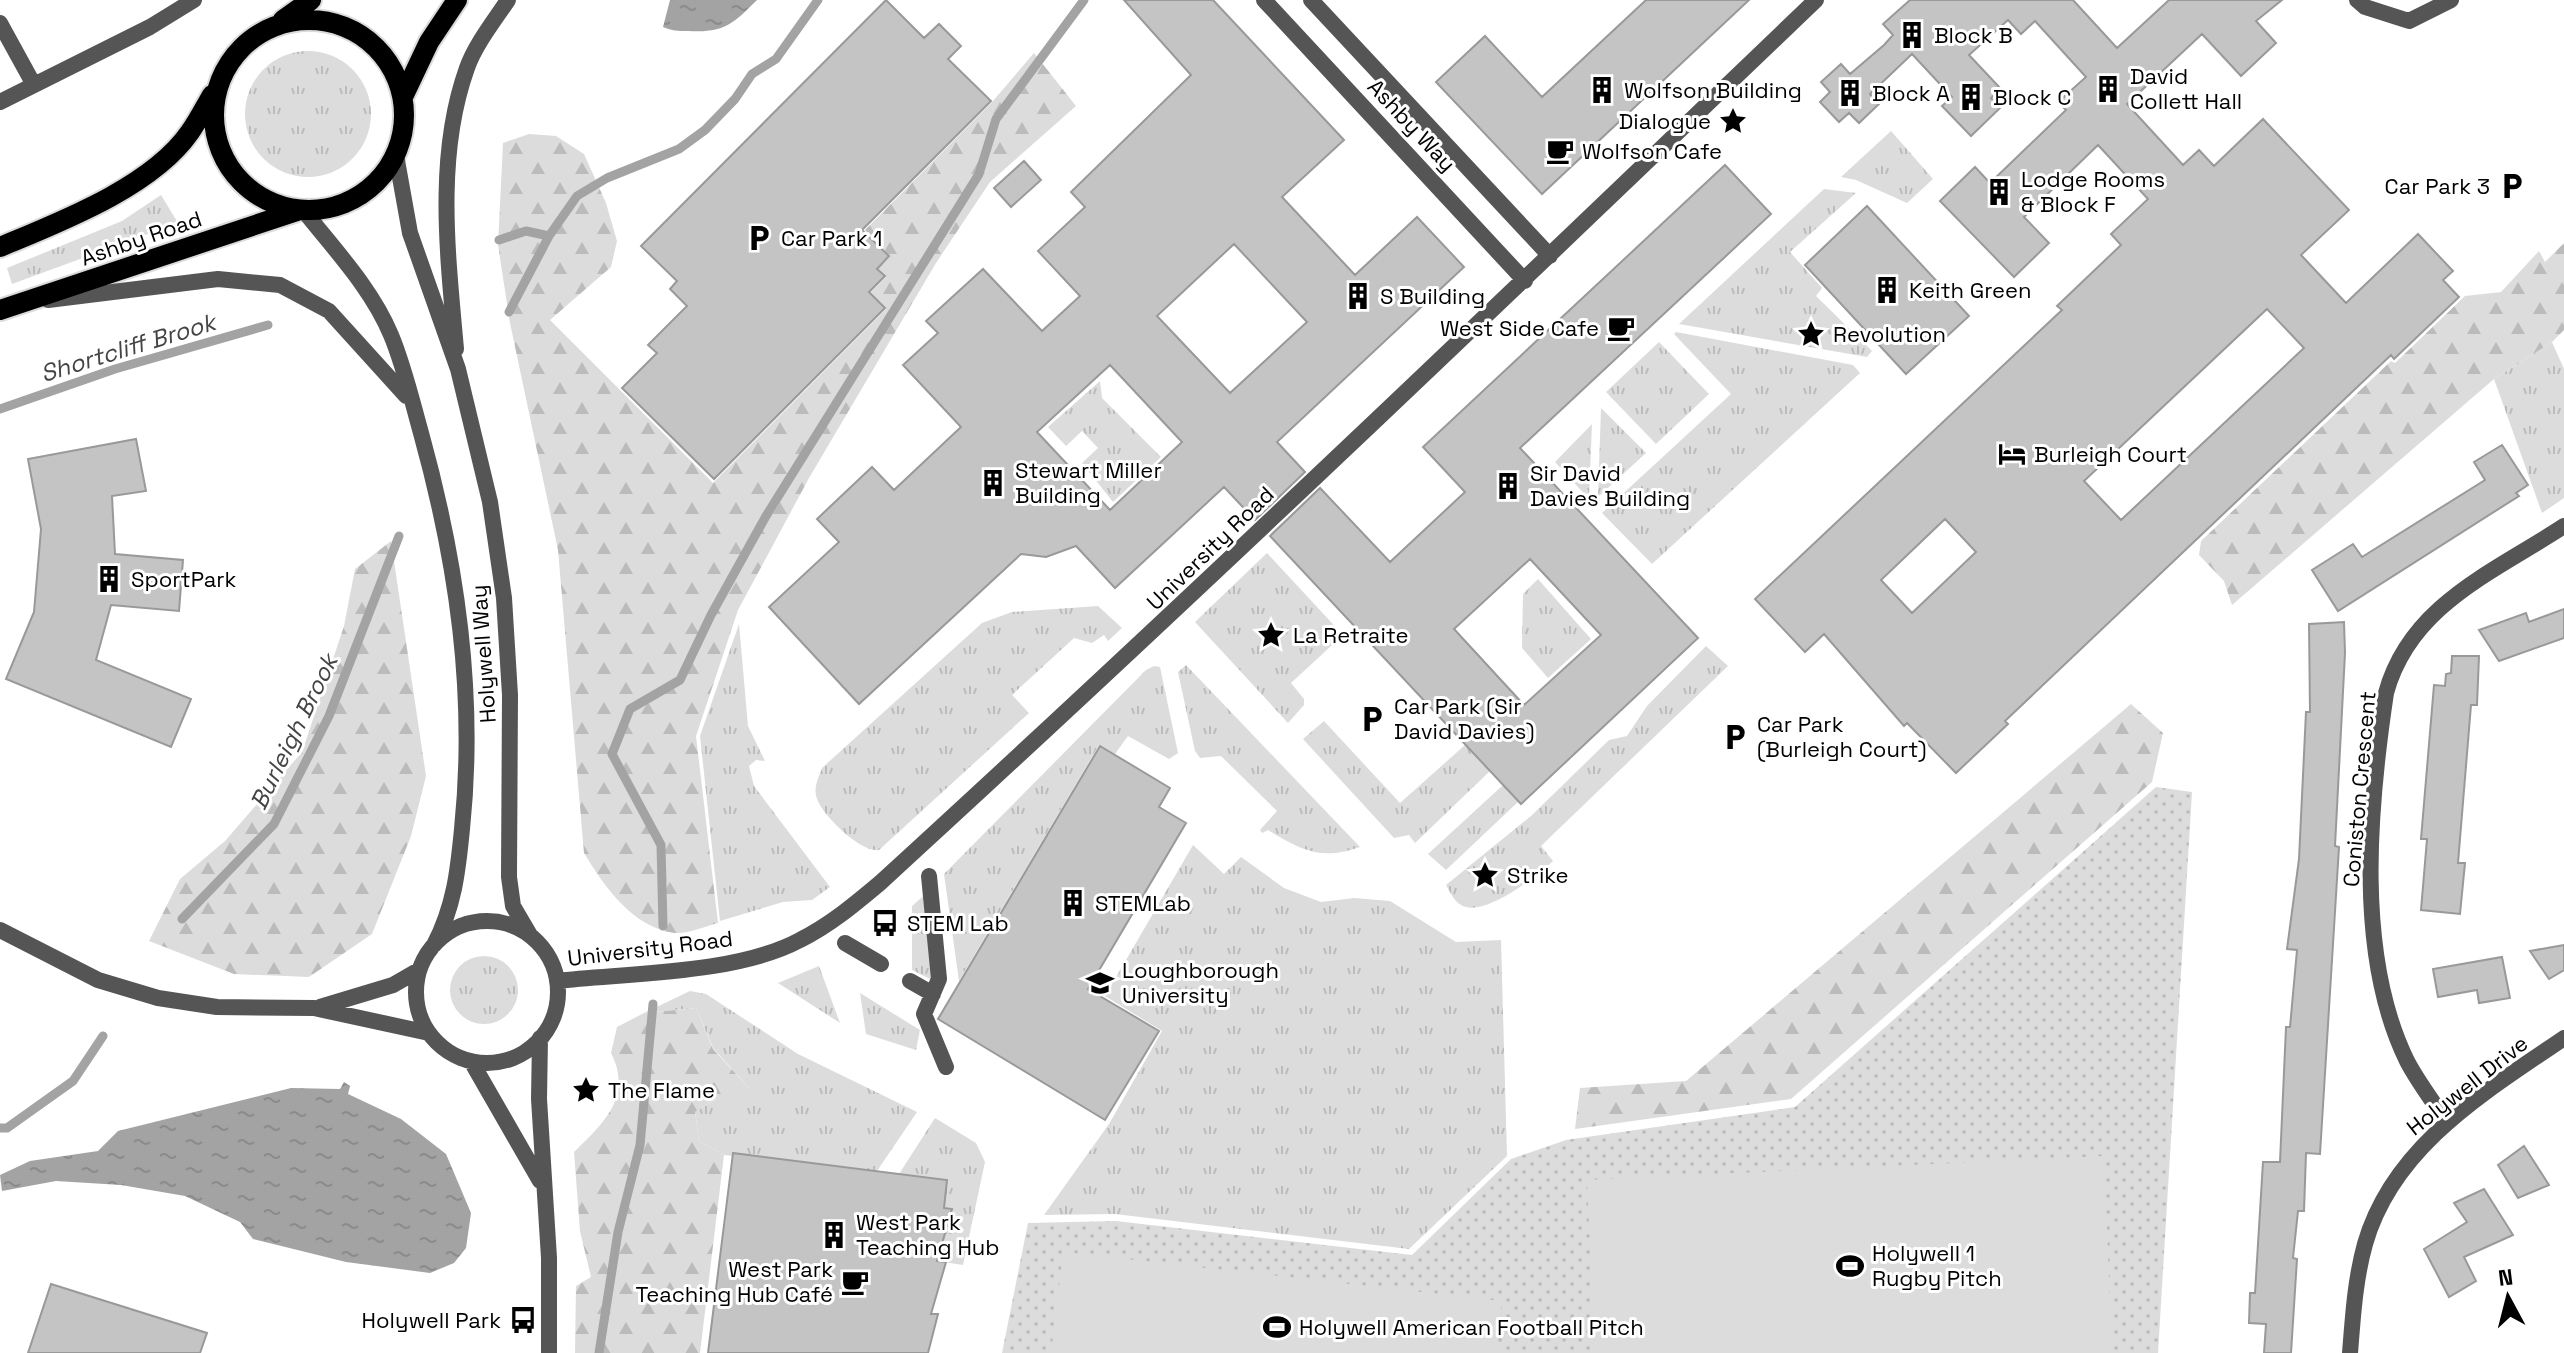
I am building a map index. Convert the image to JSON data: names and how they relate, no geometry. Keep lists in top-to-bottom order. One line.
{"streets":{"main road":["Ashby Road"],"street":["Ashby Way","University Road","Holywell Way","Coniston Crescent","Holywell Drive"]},"crossings":[["Ashby Way","University Road"],["Ashby Road","Holywell Way"],["University Road","Holywell Way"],["Coniston Crescent","Holywell Drive"]],"water":["Shortcliff Brook","Burleigh Brook"],"places":{"building":["Block B","David Collett Hall","Wolfson Building","Block A","Block C","Lodge Rooms & Block F","Keith Green","S Building","Stewart Miller Building","Sir David Davies Building","SportPark","STEMLab","West Park Teaching Hub"],"place":["Dialogue","Revolution","La Retraite","Strike","The Flame"],"cafe":["Wolfson Cafe","West Side Cafe","West Park Teaching Hub Café"],"parking":["Car Park 3","Car Park 1","Car Park (Sir David Davies)","Car Park (Burleigh Court)"],"hotel":["Burleigh Court"],"bus stop":["STEM Lab","Holywell Park"],"school or university":["Loughborough University"],"sports":["Holywell 1 Rugby Pitch","Holywell American Football Pitch"]},"north":"top"}
